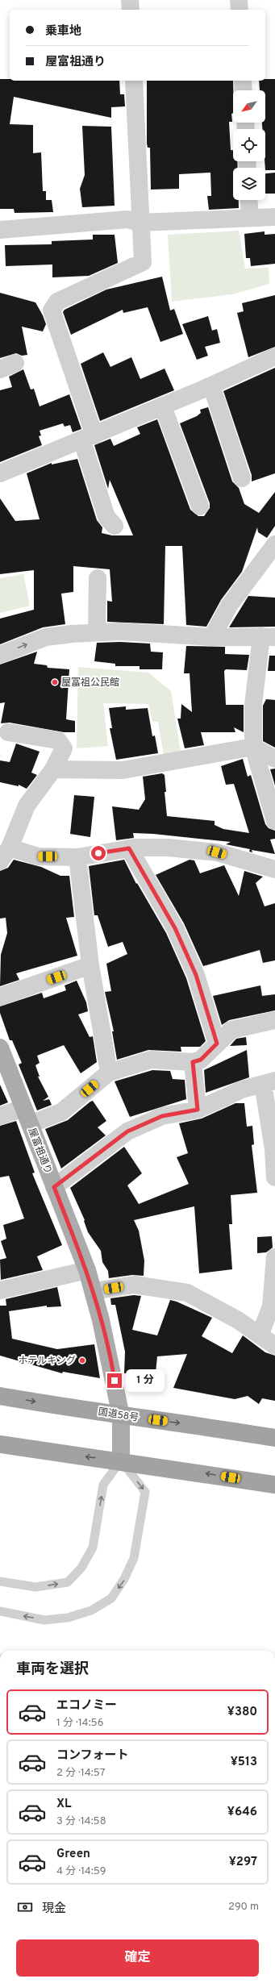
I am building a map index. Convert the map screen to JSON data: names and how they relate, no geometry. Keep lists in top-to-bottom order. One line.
{"streets":{"highway":["国道58号"],"main road":["屋富祖通り"]},"crossings":[["屋富祖通り","国道58号"]],"places":["屋冨祖公民館","ホテルキング"],"north":"bottom left","page":{"banner":["乗車地","屋富祖通り"],"bubble":"1 分","heading":"車両を選択","list":[{"name":"エコノミー","note":"1 分 · 14:56","value":"¥380"},{"name":"コンフォート","note":"2 分 · 14:57","value":"¥513"},{"name":"XL","note":"3 分 · 14:58","value":"¥646"},{"name":"Green","note":"4 分 · 14:59","value":"¥297"}],"pay":["現金","290 m"],"buttons":"確定"}}
